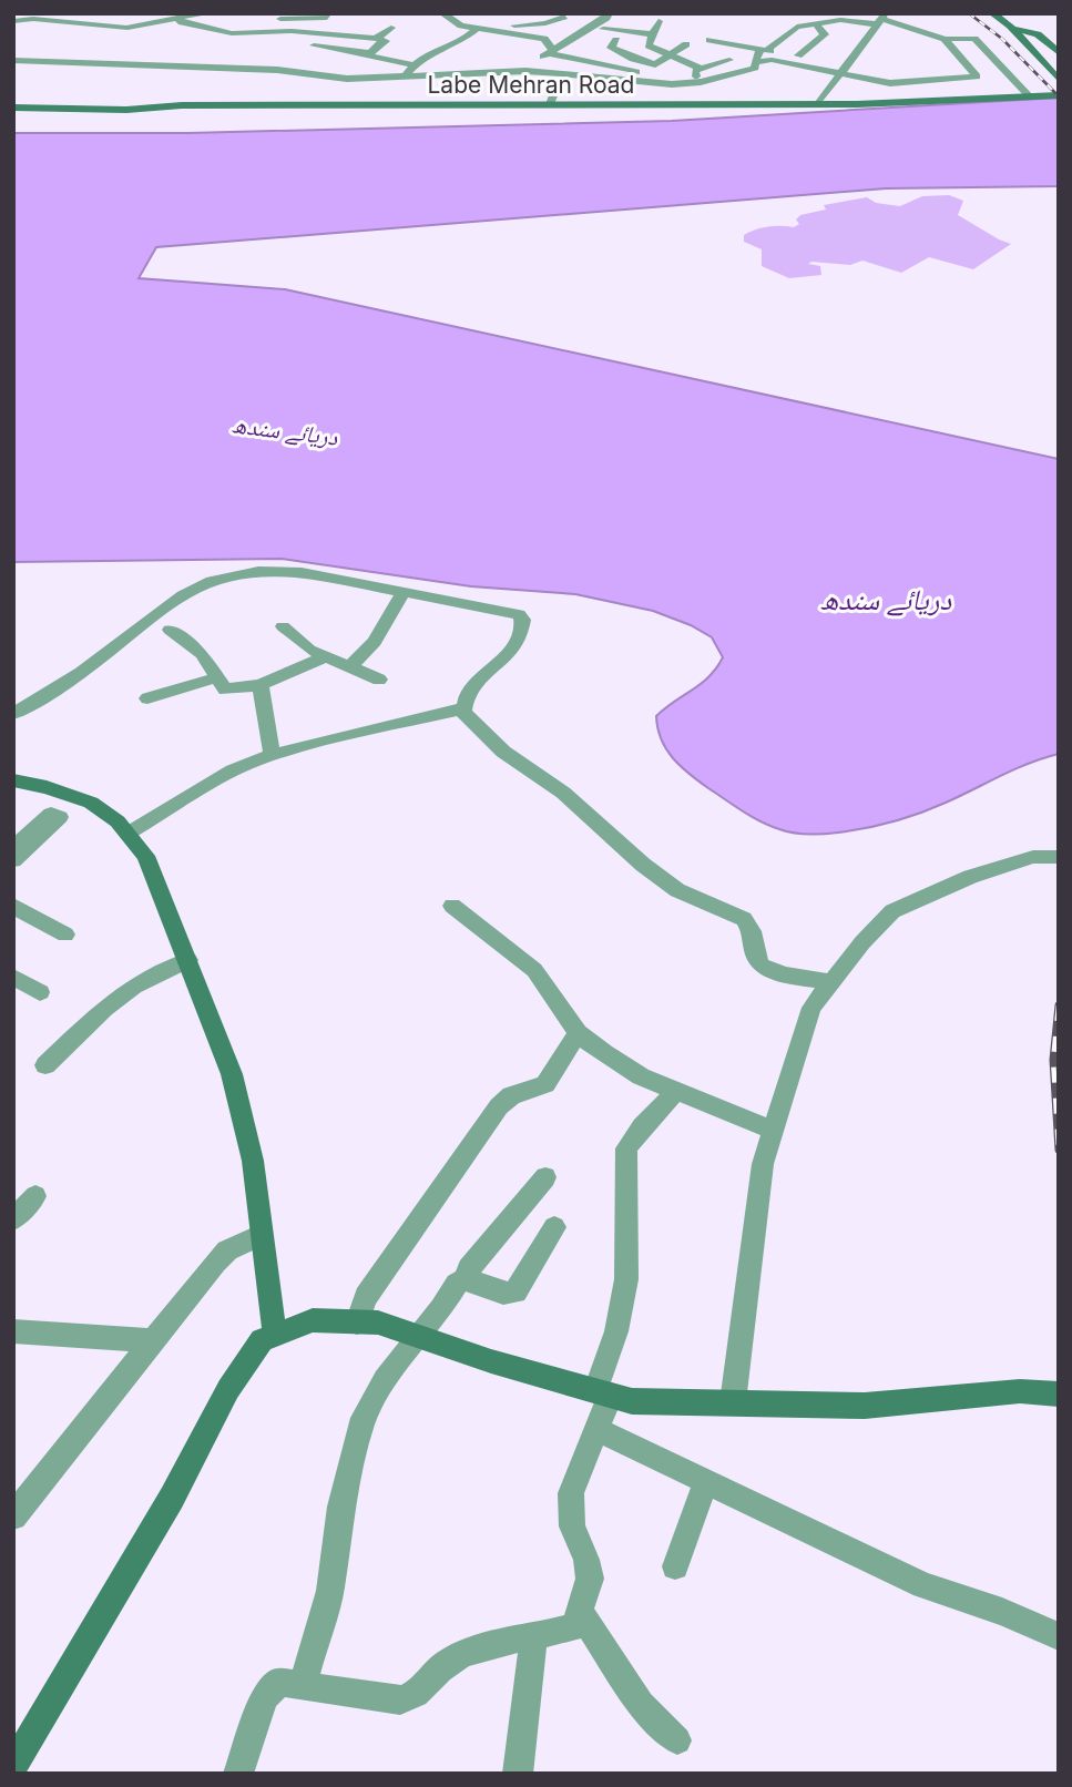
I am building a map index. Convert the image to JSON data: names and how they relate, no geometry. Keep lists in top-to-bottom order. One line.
{"streets":{"main road":["Labe Mehran Road"]},"water":["دریائے سندھ"]}
